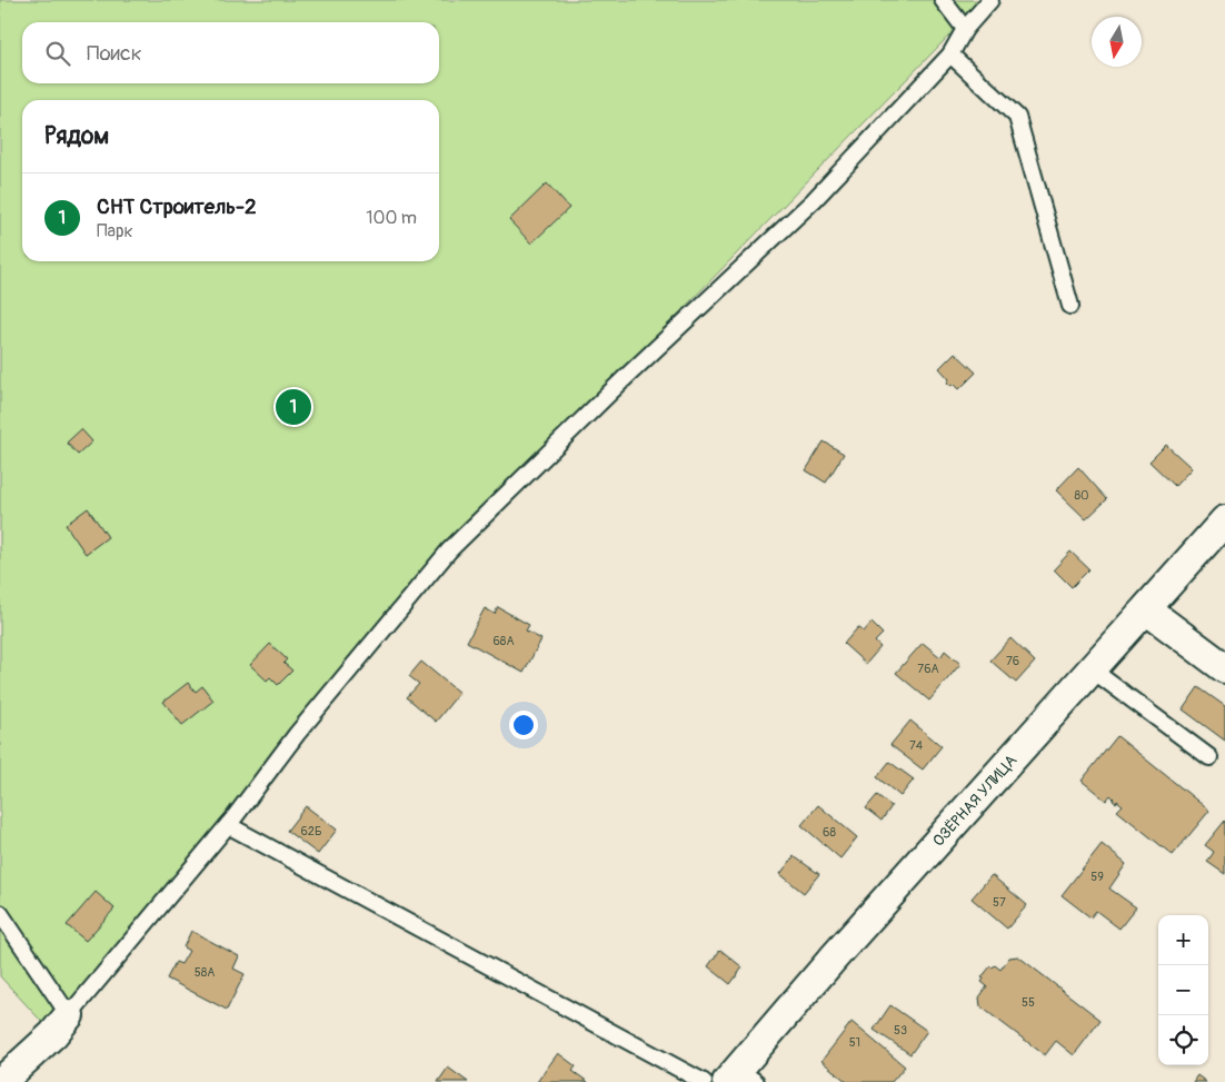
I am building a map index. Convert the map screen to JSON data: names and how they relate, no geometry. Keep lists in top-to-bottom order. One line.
{"streets":{"street":["ОЗЁРНАЯ УЛИЦА"]},"house_numbers":["80","68А","76","76А","74","62Б","68","59","57","58А","55","53","51"],"north":"bottom","page":{"search":"Поиск","heading":"Рядом","list":[{"mark":"1","name":"СНТ Строитель-2","note":"Парк","value":"100 m"}],"pins":"1","map_buttons":["+","−"]}}
